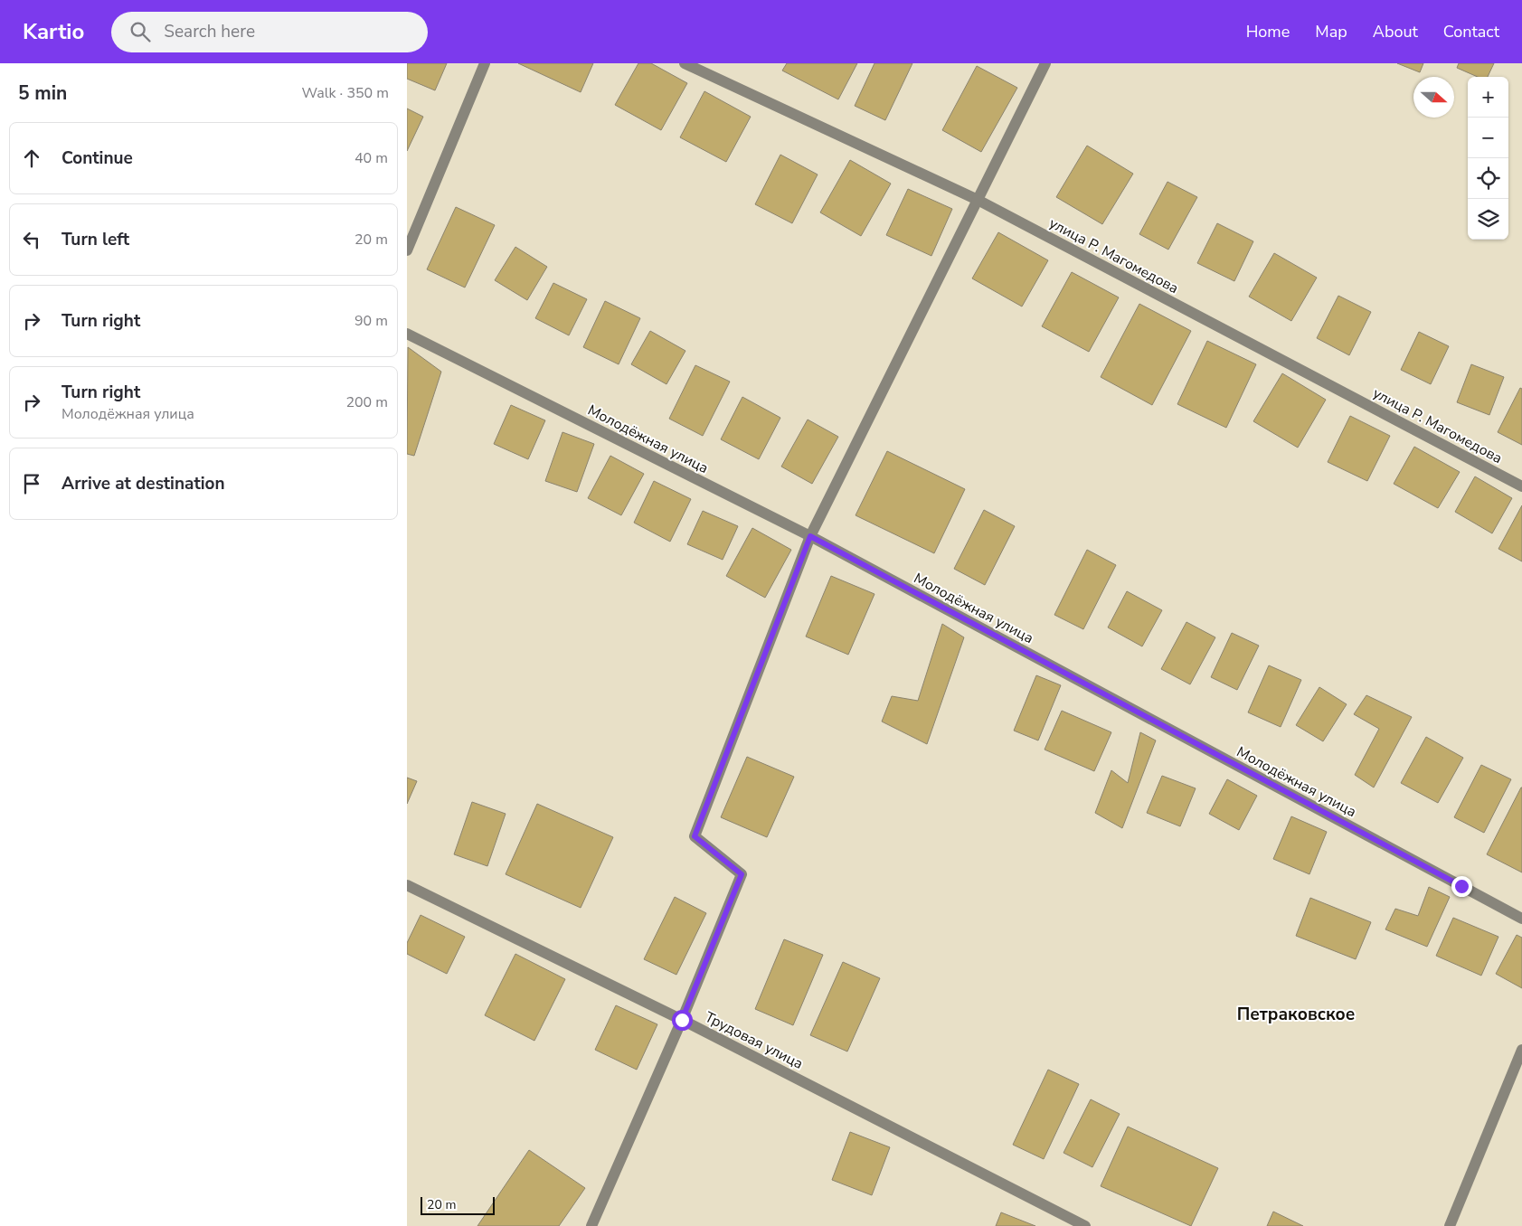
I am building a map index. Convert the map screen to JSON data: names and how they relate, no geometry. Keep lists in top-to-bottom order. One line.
{"streets":{"street":["улица Р. Магомедова","Молодёжная улица","Трудовая улица"]},"districts":["Петраковское"],"scale_bar":"20 m","north":"right","page":{"header":"Kartio","search":"Search here","nav":["Home","Map","About","Contact"],"heading":["5 min","Walk · 350 m"],"map_buttons":["+","−"],"list":[["Continue","40 m"],["Turn left","20 m"],["Turn right","90 m"],["Turn right","Молодёжная улица","200 m"],"Arrive at destination"],"scale":"20 m"}}
